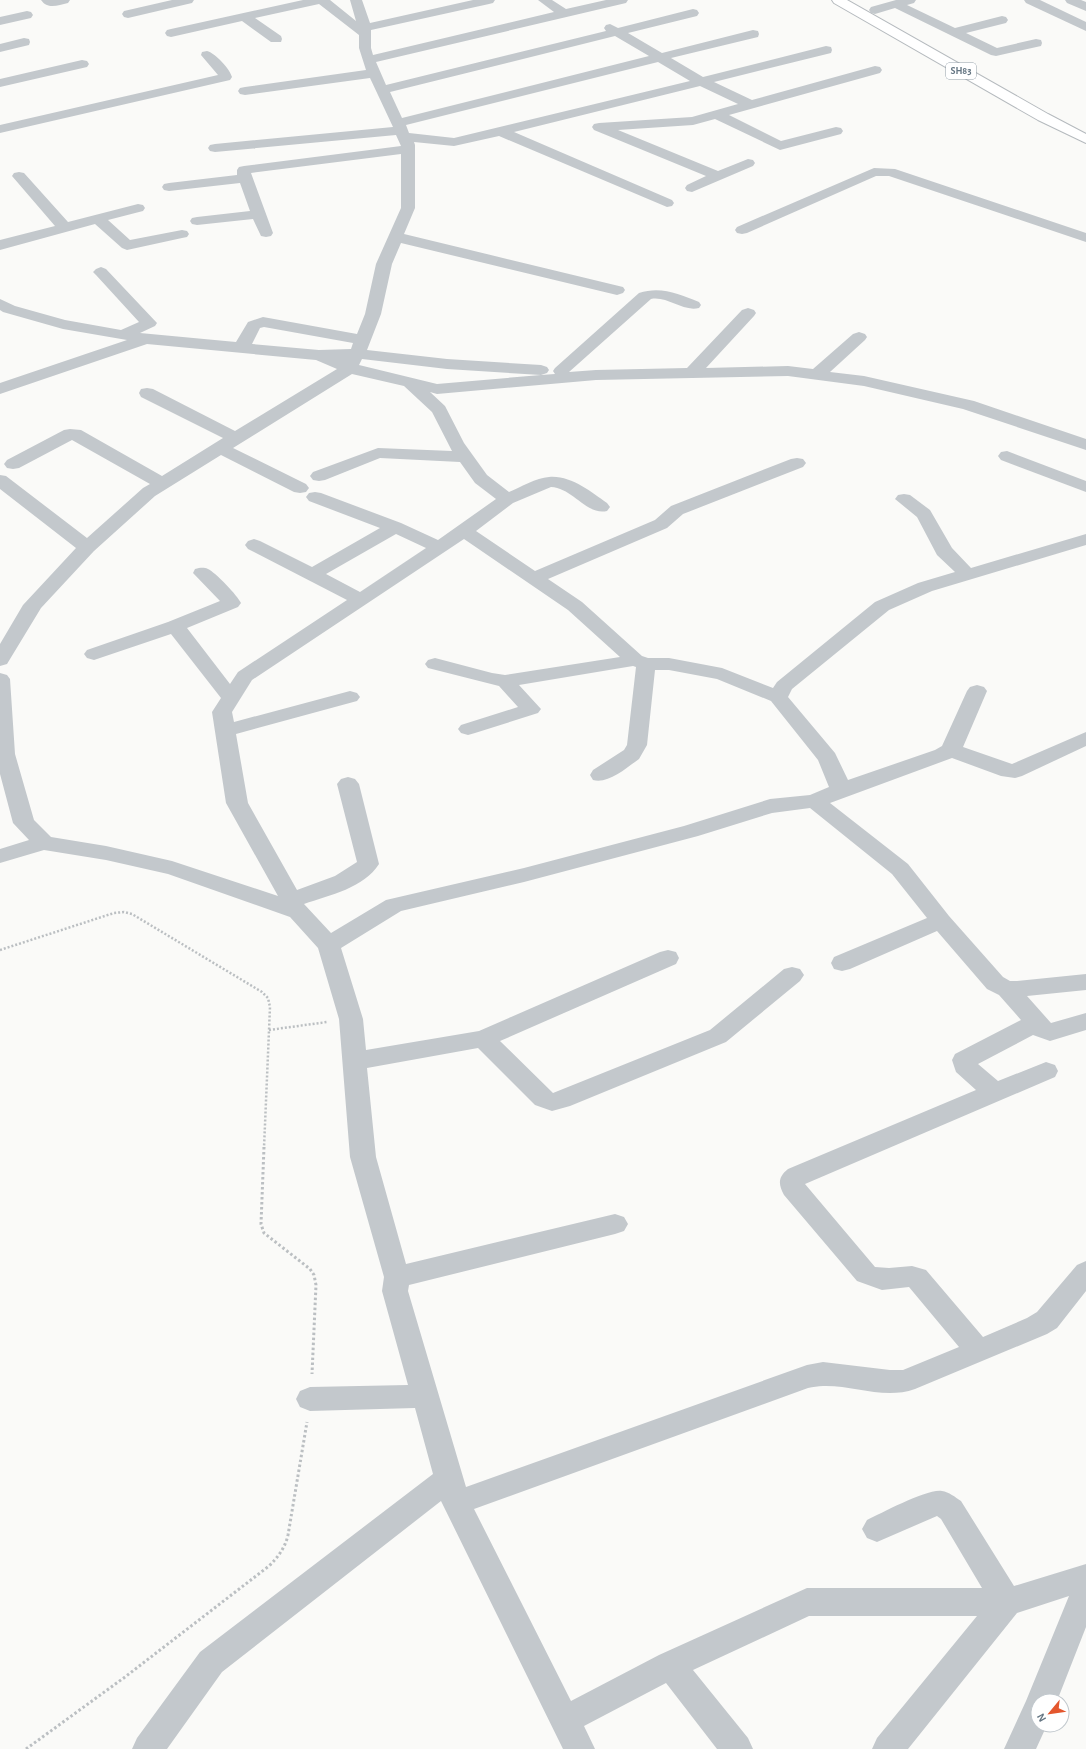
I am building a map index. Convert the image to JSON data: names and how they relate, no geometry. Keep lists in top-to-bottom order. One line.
{"streets":{"main road":["SH83"]},"north":"bottom left"}
